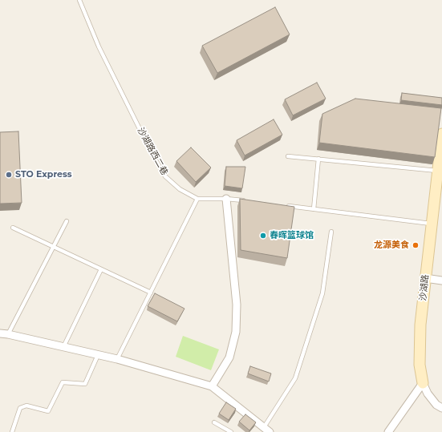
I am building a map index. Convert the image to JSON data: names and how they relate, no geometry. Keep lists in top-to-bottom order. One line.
{"streets":{"street":["沙湖路"],"lane":["沙湖路西二巷"]},"places":["STO Express","春晖篮球馆","龙源美食"]}
